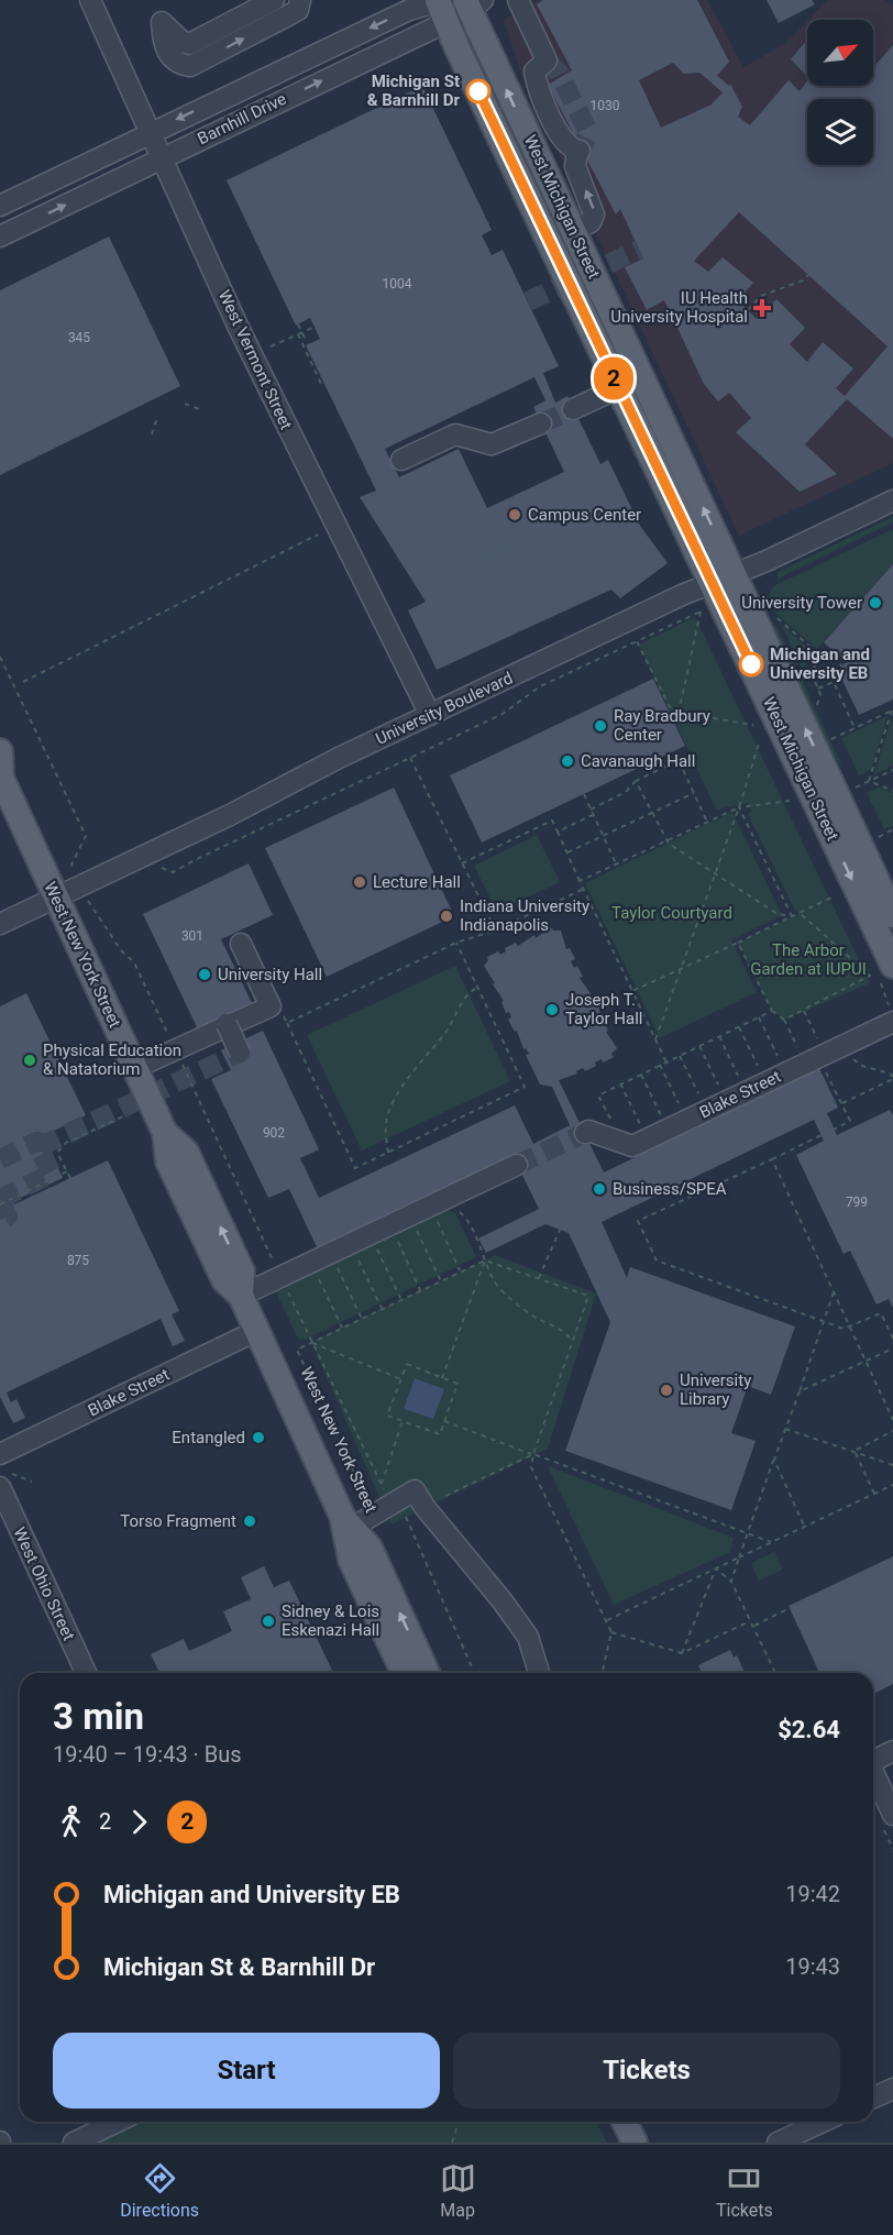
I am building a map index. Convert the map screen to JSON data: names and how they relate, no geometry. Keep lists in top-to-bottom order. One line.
{"streets":{"main road":["West Michigan Street","West New York Street"],"street":["Barnhill Drive","West Vermont Street","University Boulevard","Blake Street","West Ohio Street"]},"crossings":[["Barnhill Drive","West Michigan Street"],["Barnhill Drive","West Vermont Street"],["West Michigan Street","University Boulevard"],["West Vermont Street","University Boulevard"],["University Boulevard","West New York Street"],["West New York Street","Blake Street"]],"parks":["Taylor Courtyard","The Arbor Garden at IUPUI"],"places":{"other":["Michigan St & Barnhill Dr","Campus Center","University Tower","Michigan and University EB","Ray Bradbury Center","Cavanaugh Hall","Lecture Hall","Indiana University Indianapolis","University Hall","Joseph T. Taylor Hall","Physical Education & Natatorium","Business/SPEA","University Library","Entangled","Torso Fragment","Sidney & Lois Eskenazi Hall"],"health":["IU Health University Hospital"]},"lines":["bus line 2"],"house_numbers":["1030","1004","345","301","902","799","875"],"north":"top right","page":{"on_map":"2","heading":["3 min","19:40 – 19:43 · Bus","$2.64"],"legs":["2","2"],"list":[{"name":"Michigan and University EB","value":"19:42"},{"name":"Michigan St & Barnhill Dr","value":"19:43"}],"buttons":["Start","Tickets"],"tabs":["Directions","Map","Tickets"]}}
